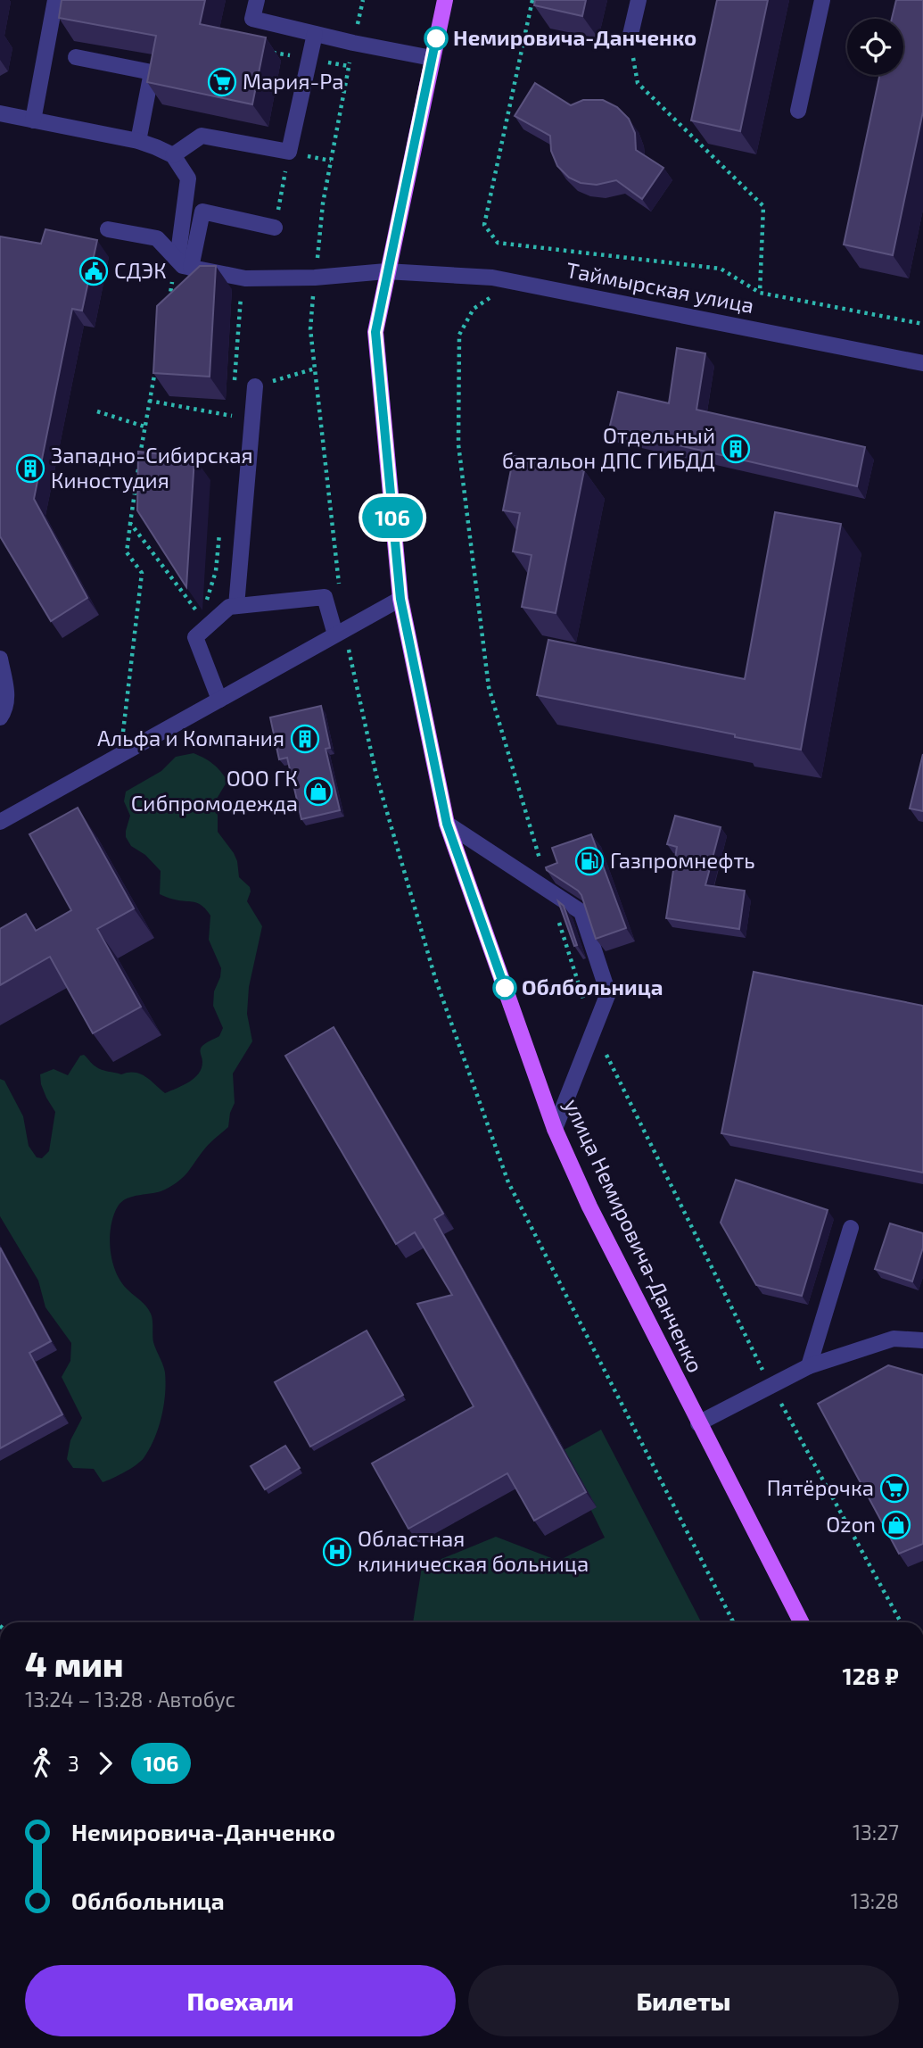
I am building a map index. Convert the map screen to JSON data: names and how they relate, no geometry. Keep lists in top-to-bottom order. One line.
{"streets":{"main road":["улица Немировича-Данченко"],"street":["Таймырская улица"]},"crossings":[["Таймырская улица","улица Немировича-Данченко"]],"places":{"other":["Немировича-Данченко","Облбольница"],"supermarket":["Мария-Ра","Пятёрочка"],"public building":["СДЭК"],"building":["Отдельный батальон ДПС ГИБДД","Западно-Сибирская Киностудия","Альфа и Компания"],"shop":["ООО ГК Сибпромодежда","Ozon"],"fuel station":["Газпромнефть"],"hospital":["Областная клиническая больница"]},"lines":["bus line 106"],"page":{"on_map":"106","heading":["4 мин","13:24 – 13:28 · Автобус","128 ₽"],"legs":["3","106"],"list":[{"name":"Немировича-Данченко","value":"13:27"},{"name":"Облбольница","value":"13:28"}],"buttons":["Поехали","Билеты"]}}
